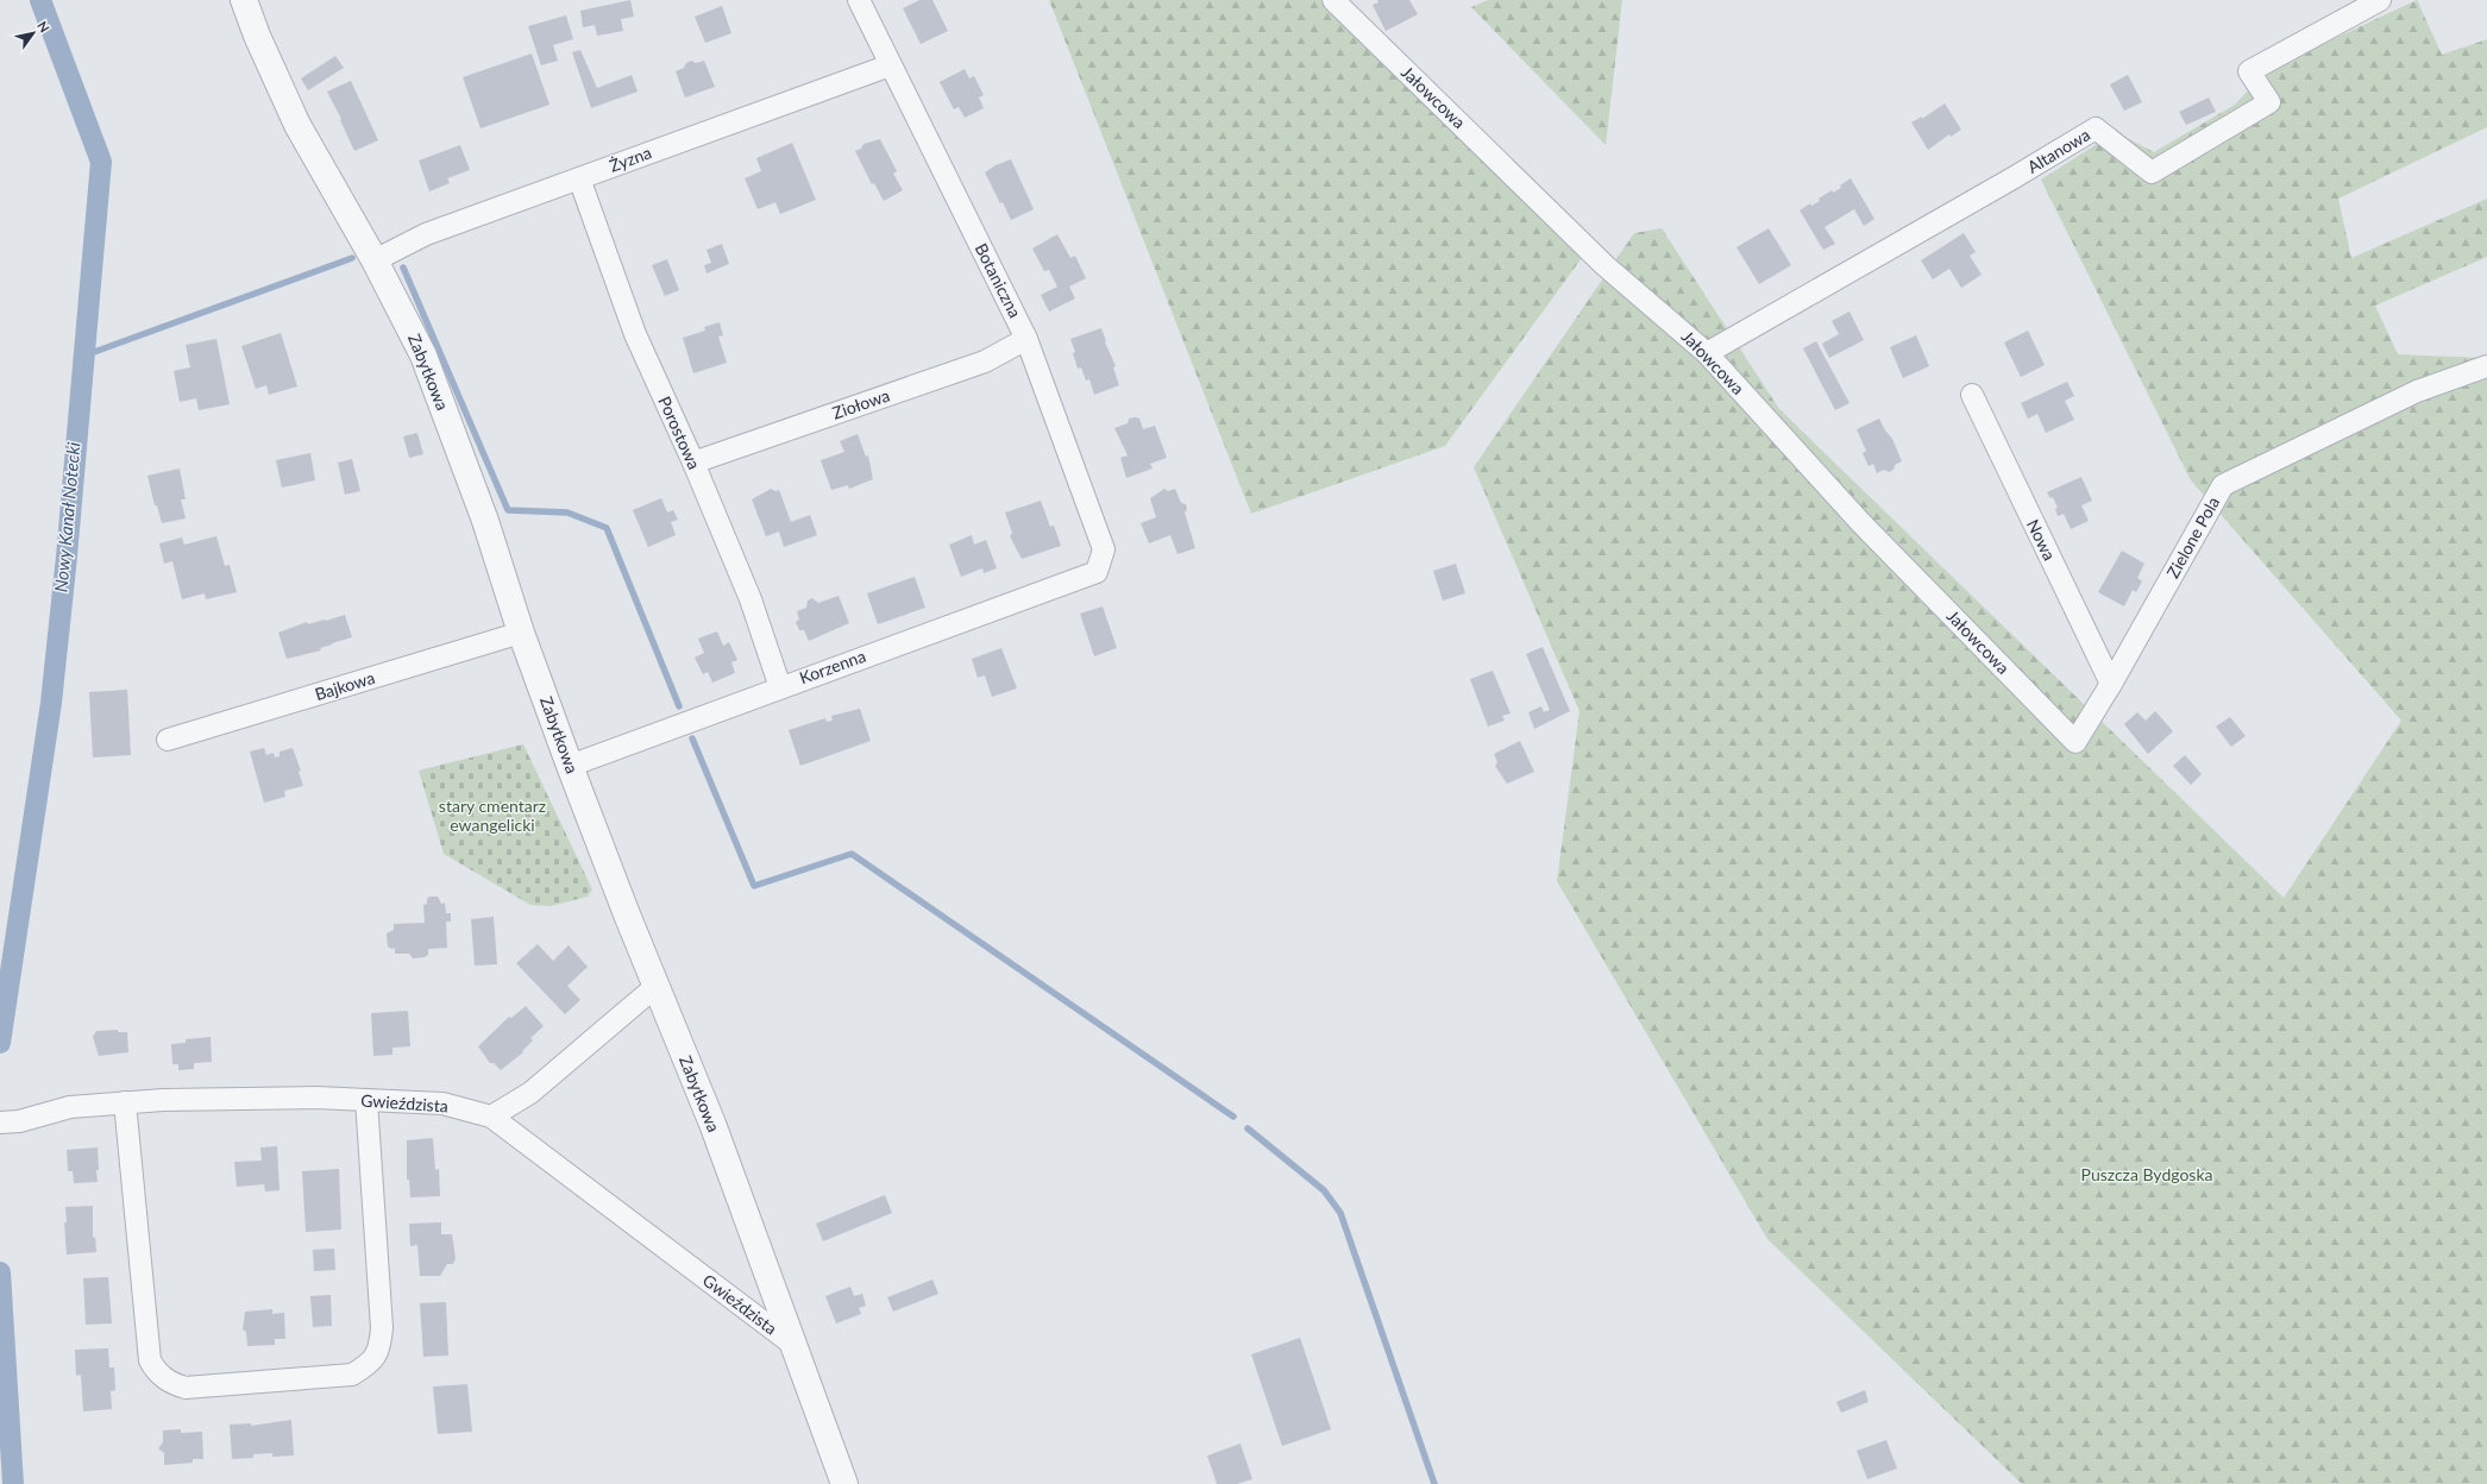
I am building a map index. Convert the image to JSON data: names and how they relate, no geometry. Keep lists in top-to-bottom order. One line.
{"streets":{"street":["Jałowcowa","Altanowa","Żyzna","Botaniczna","Zabytkowa","Ziołowa","Porostowa","Zielone Pola","Nowa","Korzenna","Bajkowa","Gwieździsta"]},"crossings":[["Jałowcowa","Altanowa"],["Jałowcowa","Zielone Pola"],["Żyzna","Botaniczna"],["Żyzna","Zabytkowa"],["Żyzna","Porostowa"],["Botaniczna","Ziołowa"],["Botaniczna","Korzenna"],["Zabytkowa","Korzenna"],["Zabytkowa","Bajkowa"],["Zabytkowa","Gwieździsta"],["Ziołowa","Porostowa"],["Porostowa","Korzenna"],["Zielone Pola","Nowa"]],"water":["Nowy Kanał Notecki"],"parks":["stary cmentarz ewangelicki","Puszcza Bydgoska"],"north":"top right"}
